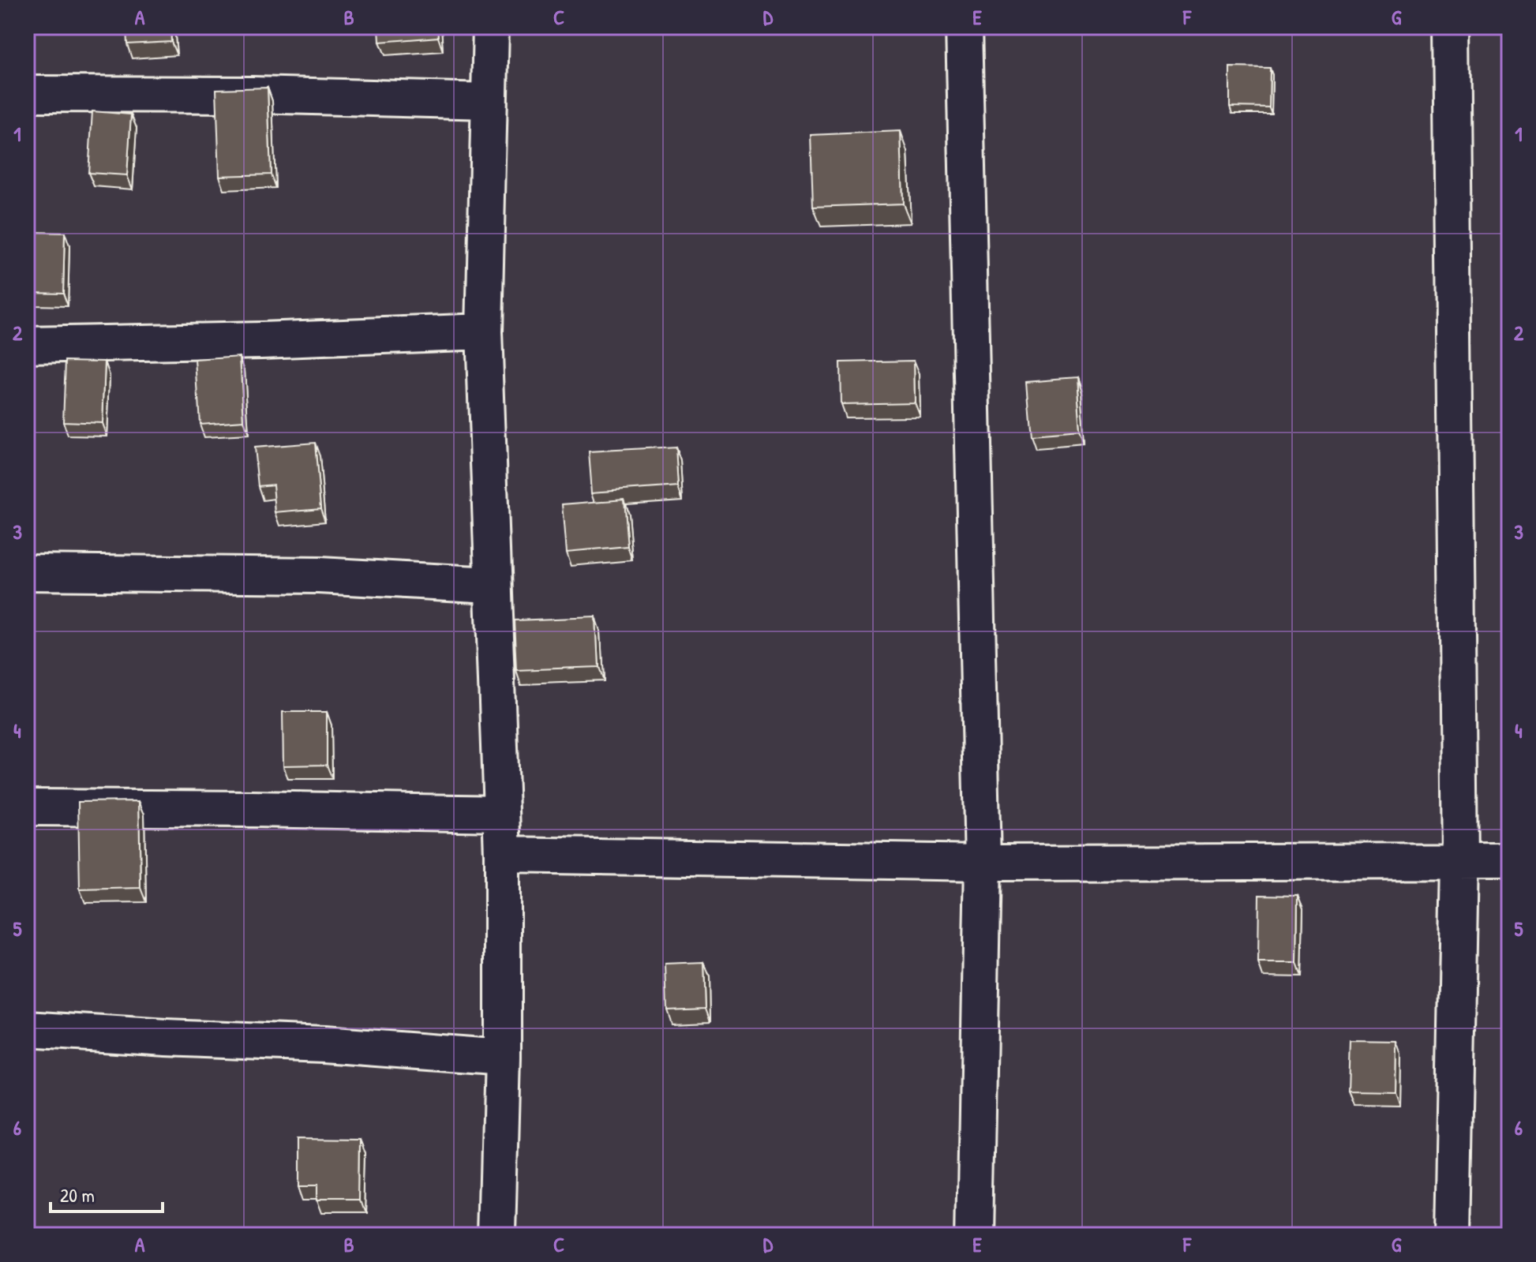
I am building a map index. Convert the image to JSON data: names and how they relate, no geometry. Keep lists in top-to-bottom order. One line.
{"scale_bar":"20 m","grid":{"columns":["A","B","C","D","E","F","G"],"rows":["1","2","3","4","5","6"]}}
